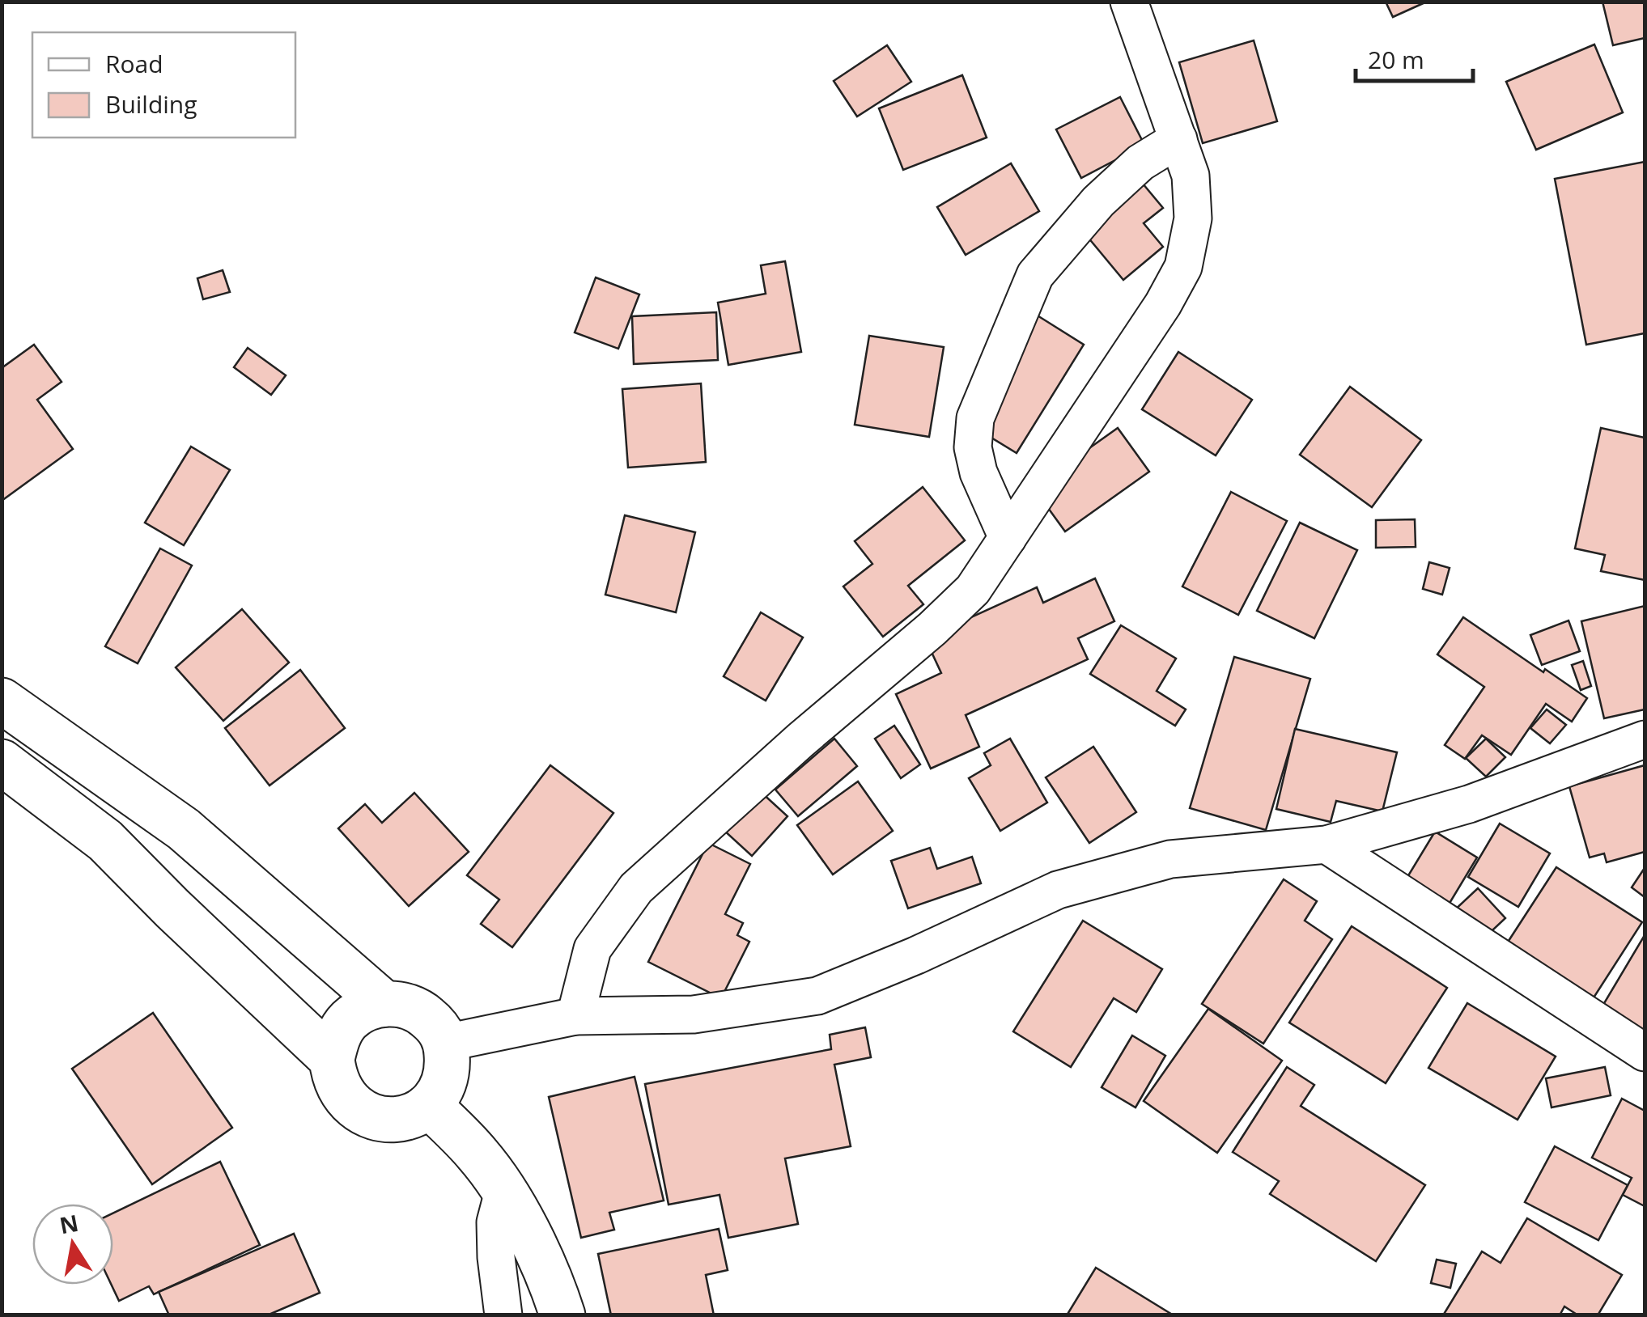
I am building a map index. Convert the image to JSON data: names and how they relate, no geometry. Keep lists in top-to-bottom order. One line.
{"legend":["Road","Building"],"scale_bar":"20 m","north":"top"}
